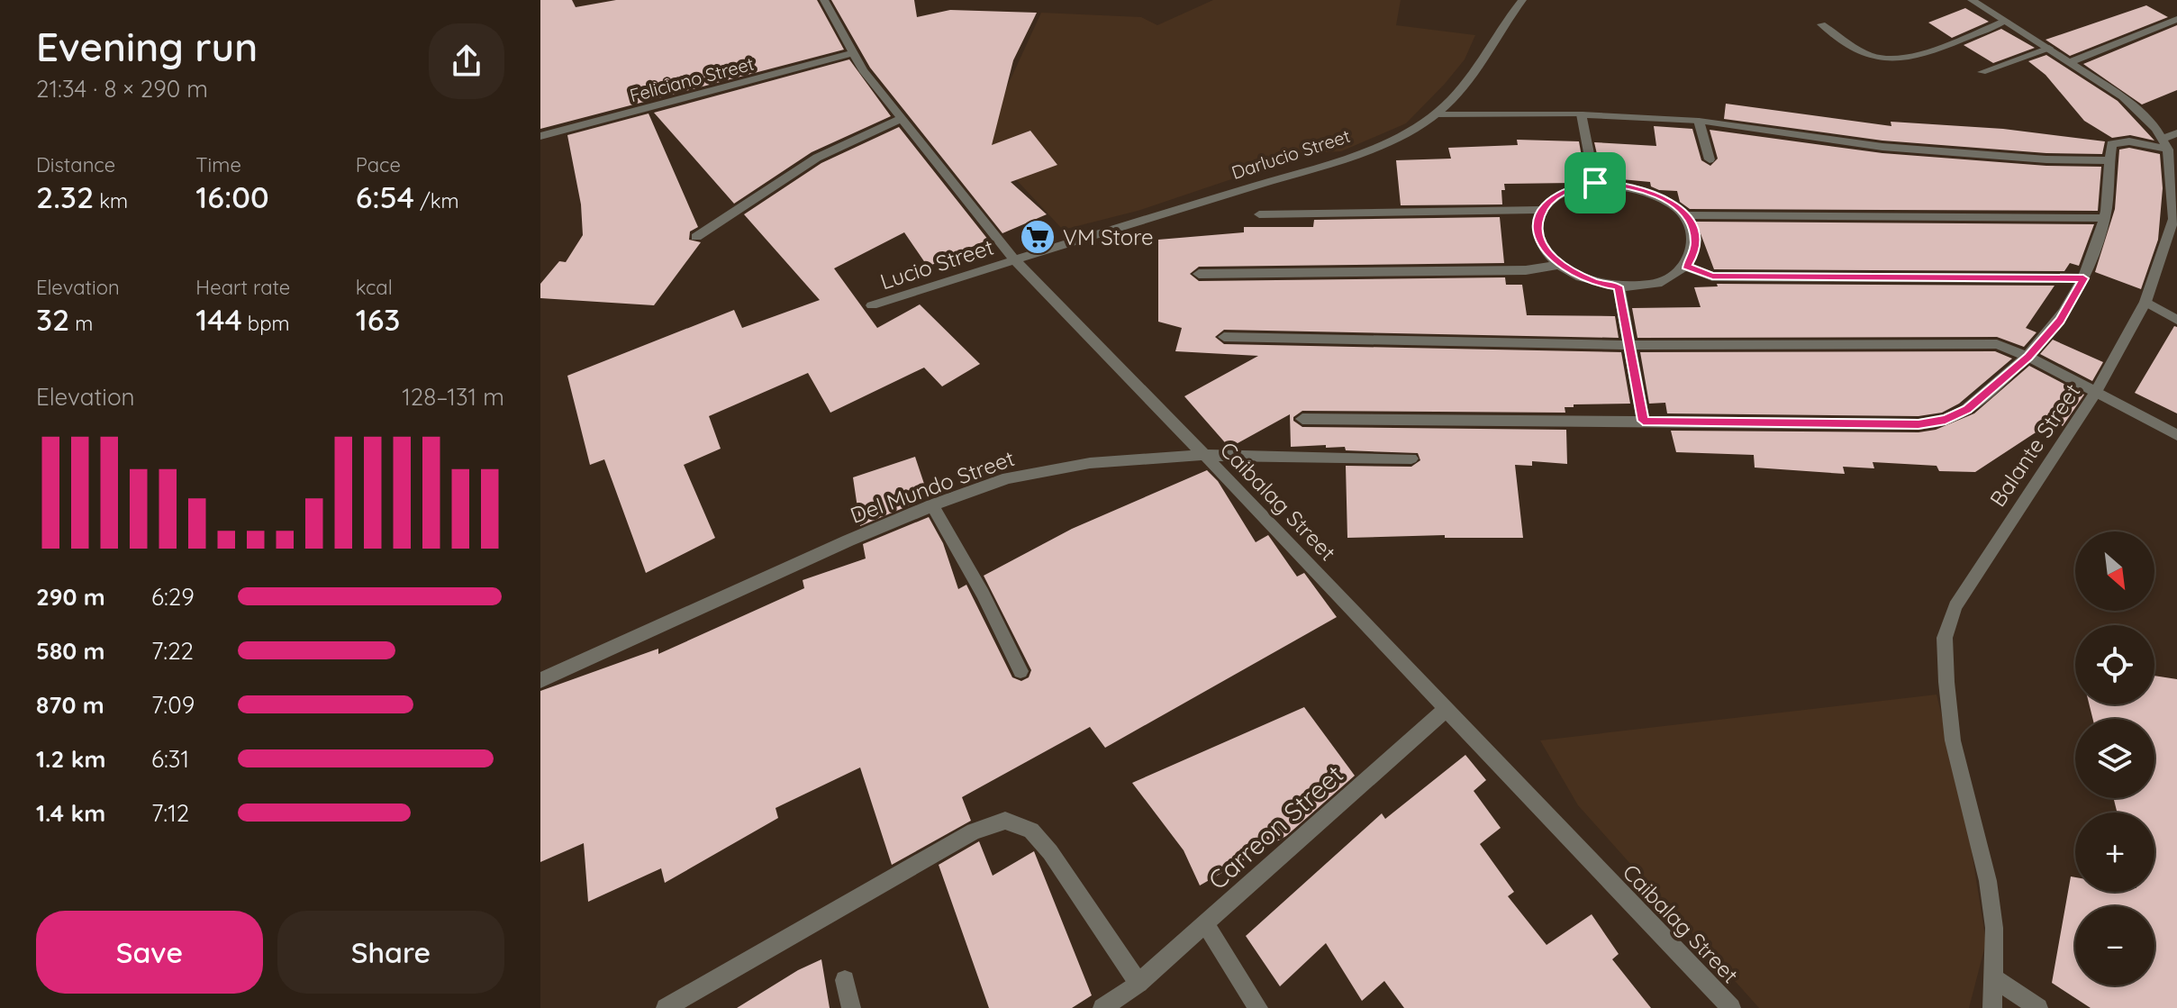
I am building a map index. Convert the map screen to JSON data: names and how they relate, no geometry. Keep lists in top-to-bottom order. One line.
{"streets":{"street":["Feliciano Street","Darlucio Street","Lucio Street","Balante Street","Del Mundo Street","Caibalag Street","Carreon Street"]},"crossings":[["Feliciano Street","Caibalag Street"],["Darlucio Street","Lucio Street"],["Darlucio Street","Caibalag Street"],["Lucio Street","Caibalag Street"],["Del Mundo Street","Caibalag Street"],["Caibalag Street","Carreon Street"]],"places":{"supermarket":["VM Store"]},"north":"bottom right","page":{"heading":["Evening run","21:34 · 8 × 290 m"],"stats":[["Distance","2.32 km"],["Time","16:00"],["Pace","6:54 /km"],["Elevation","32 m"],["Heart rate","144 bpm"],["kcal","163"]],"chart":["Elevation","128–131 m"],"map_buttons":["+","−"],"list":[{"name":"290 m","note":"6:29"},{"name":"580 m","note":"7:22"},{"name":"870 m","note":"7:09"},{"name":"1.2 km","note":"6:31"},{"name":"1.4 km","note":"7:12"}],"buttons":["Save","Share"]}}
